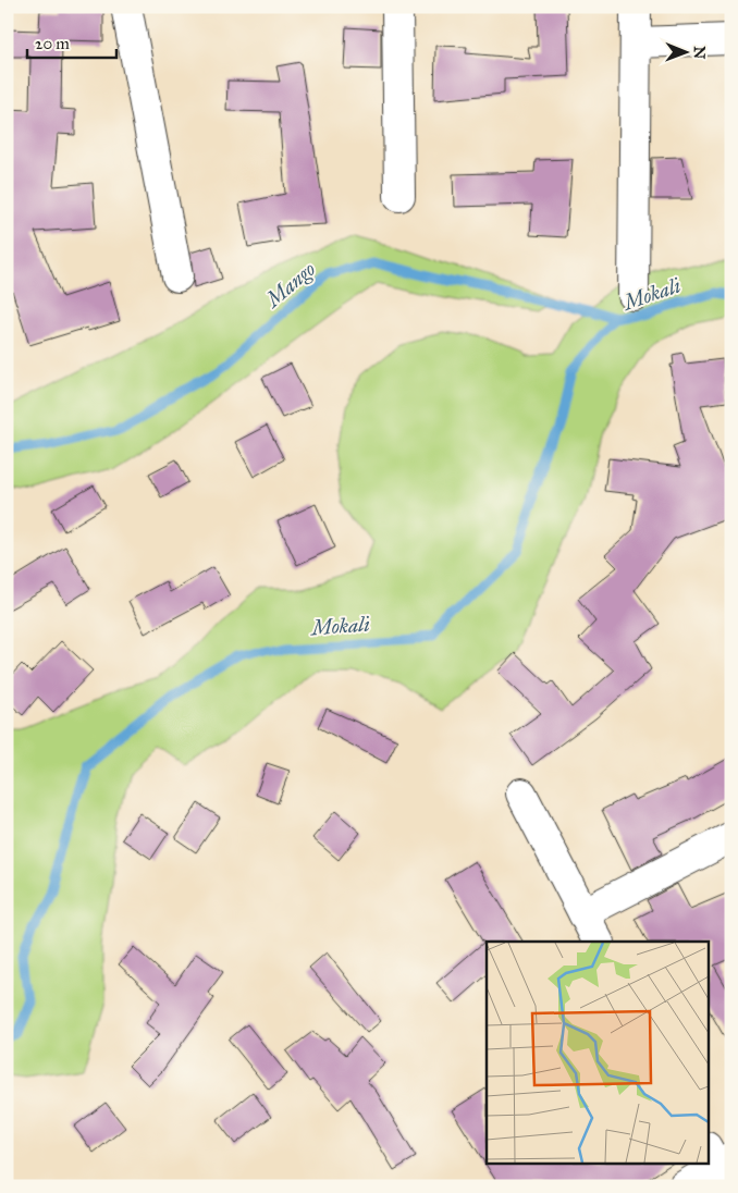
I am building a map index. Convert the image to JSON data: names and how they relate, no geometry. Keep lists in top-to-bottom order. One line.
{"water":["Mango","Mokali"],"scale_bar":"20 m","north":"right"}
